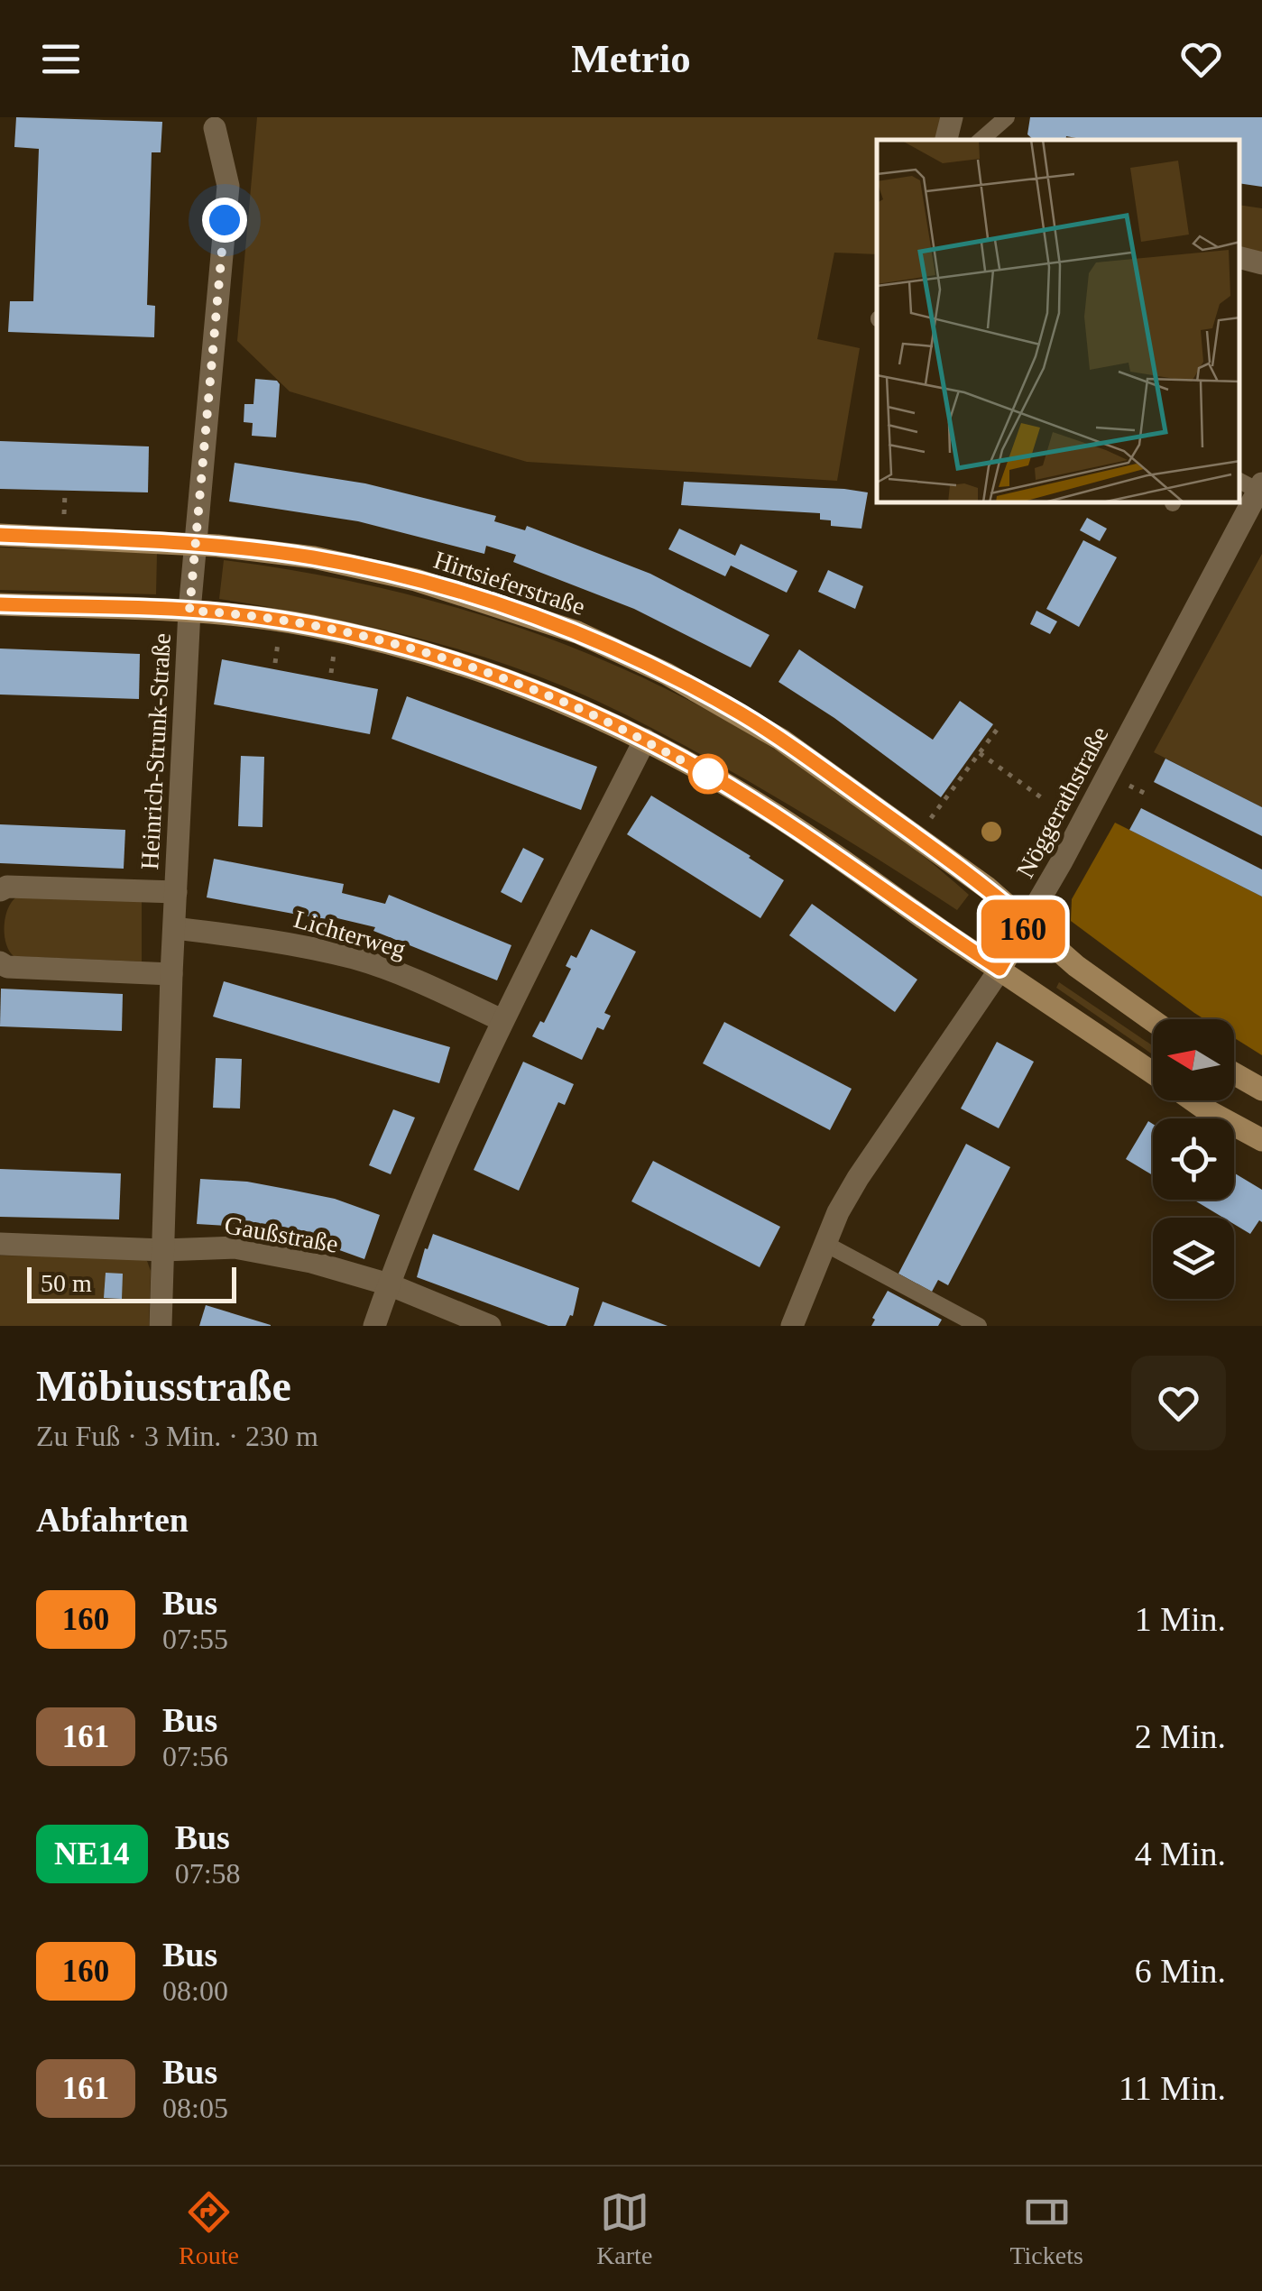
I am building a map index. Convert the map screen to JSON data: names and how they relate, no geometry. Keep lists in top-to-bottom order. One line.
{"streets":{"main road":["Hirtsieferstraße","Nöggerathstraße"],"street":["Heinrich-Strunk-Straße","Lichterweg","Gaußstraße"]},"crossings":[["Hirtsieferstraße","Heinrich-Strunk-Straße"],["Hirtsieferstraße","Nöggerathstraße"],["Heinrich-Strunk-Straße","Lichterweg"],["Heinrich-Strunk-Straße","Gaußstraße"]],"lines":["bus line 160"],"scale_bar":"50 m","north":"left","page":{"header":"Metrio","on_map":"160","scale":"50 m","heading":[["Möbiusstraße","Zu Fuß · 3 Min. · 230 m"],"Abfahrten"],"list":[{"mark":"160","name":"Bus","note":"07:55","value":"1 Min."},{"mark":"161","name":"Bus","note":"07:56","value":"2 Min."},{"mark":"NE14","name":"Bus","note":"07:58","value":"4 Min."},{"mark":"160","name":"Bus","note":"08:00","value":"6 Min."},{"mark":"161","name":"Bus","note":"08:05","value":"11 Min."}],"tabs":["Route","Karte","Tickets"]}}
